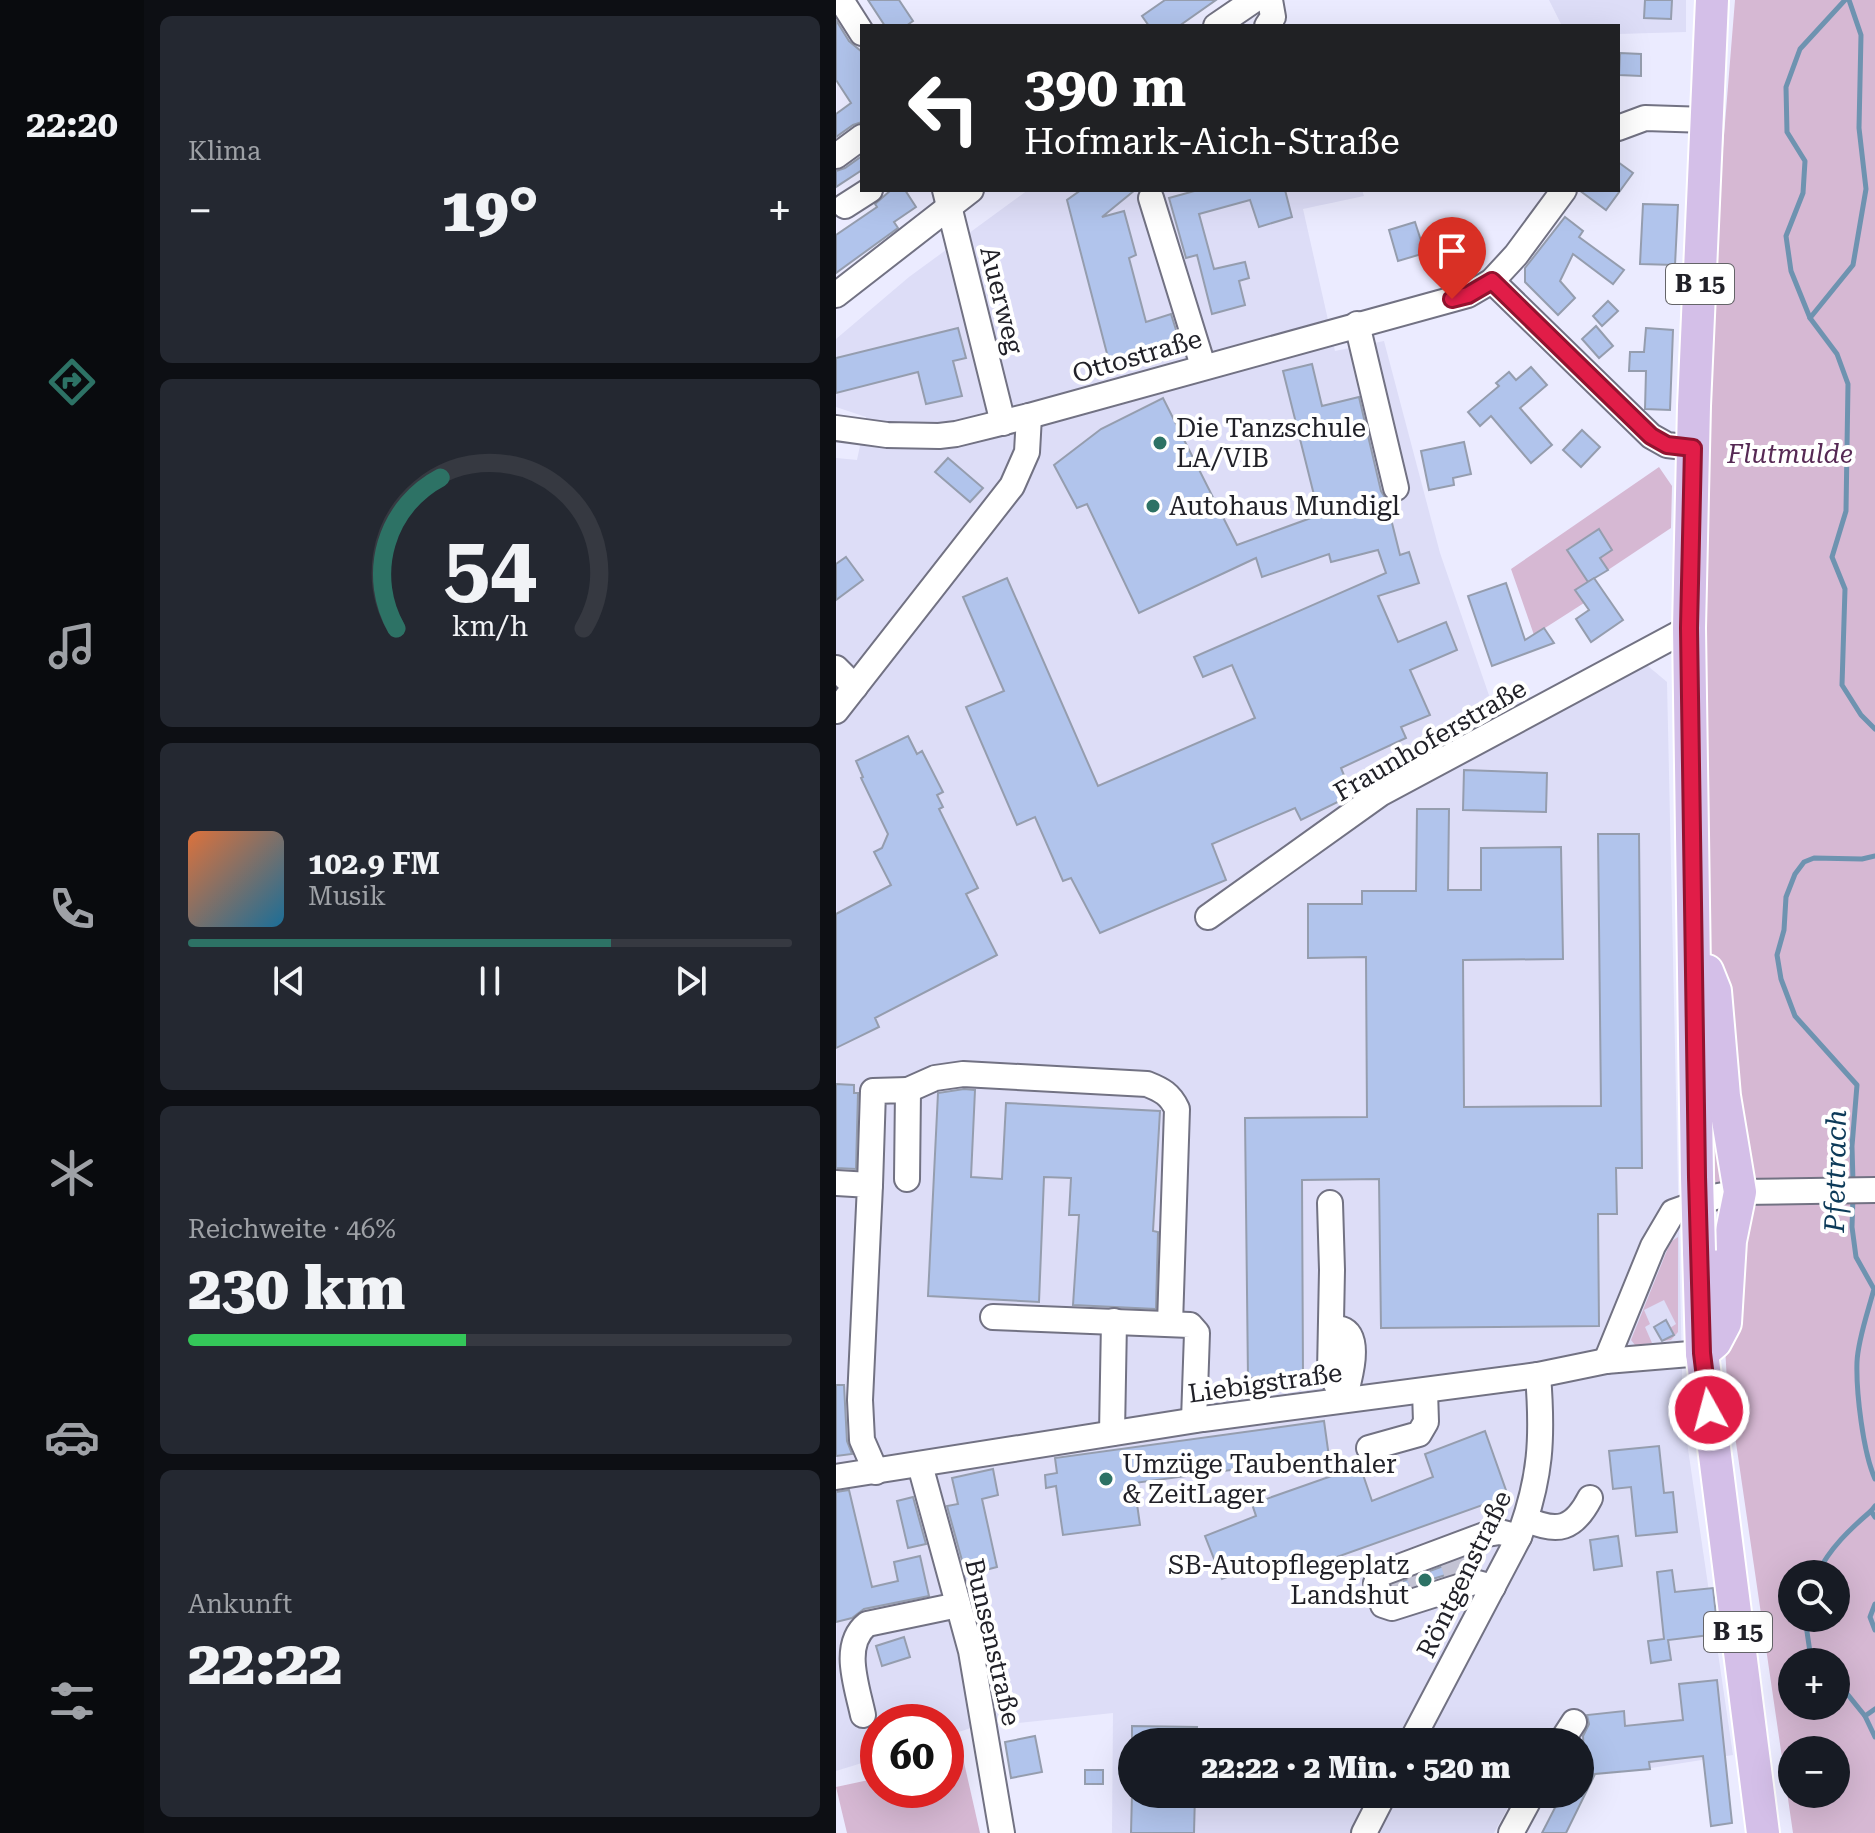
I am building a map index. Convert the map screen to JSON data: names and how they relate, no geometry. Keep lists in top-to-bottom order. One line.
{"streets":{"main road":["B 15"],"street":["Auerweg","Ottostraße","Fraunhoferstraße","Liebigstraße","Röntgenstraße","Bunsenstraße"]},"crossings":[["B 15","Fraunhoferstraße"],["B 15","Liebigstraße"],["Auerweg","Ottostraße"],["Liebigstraße","Röntgenstraße"],["Liebigstraße","Bunsenstraße"]],"water":["Pfettrach"],"parks":["Flutmulde"],"places":["Die Tanzschule LA/VIB","Autohaus Mundigl","Umzüge Taubenthaler & ZeitLager","SB-Autopflegeplatz Landshut"],"page":{"tabs":"22:20","tile":["Klima",["Reichweite · 46%","230 km"],["Ankunft","22:22"]],"turn":["390 m","Hofmark-Aich-Straße"],"heat":["−","19°","+"],"song":["102.9 FM","Musik"],"map_buttons":["+","−"],"limit":"60","trip":"22:22 · 2 Min. · 520 m","gauge":["54","km/h"]}}
